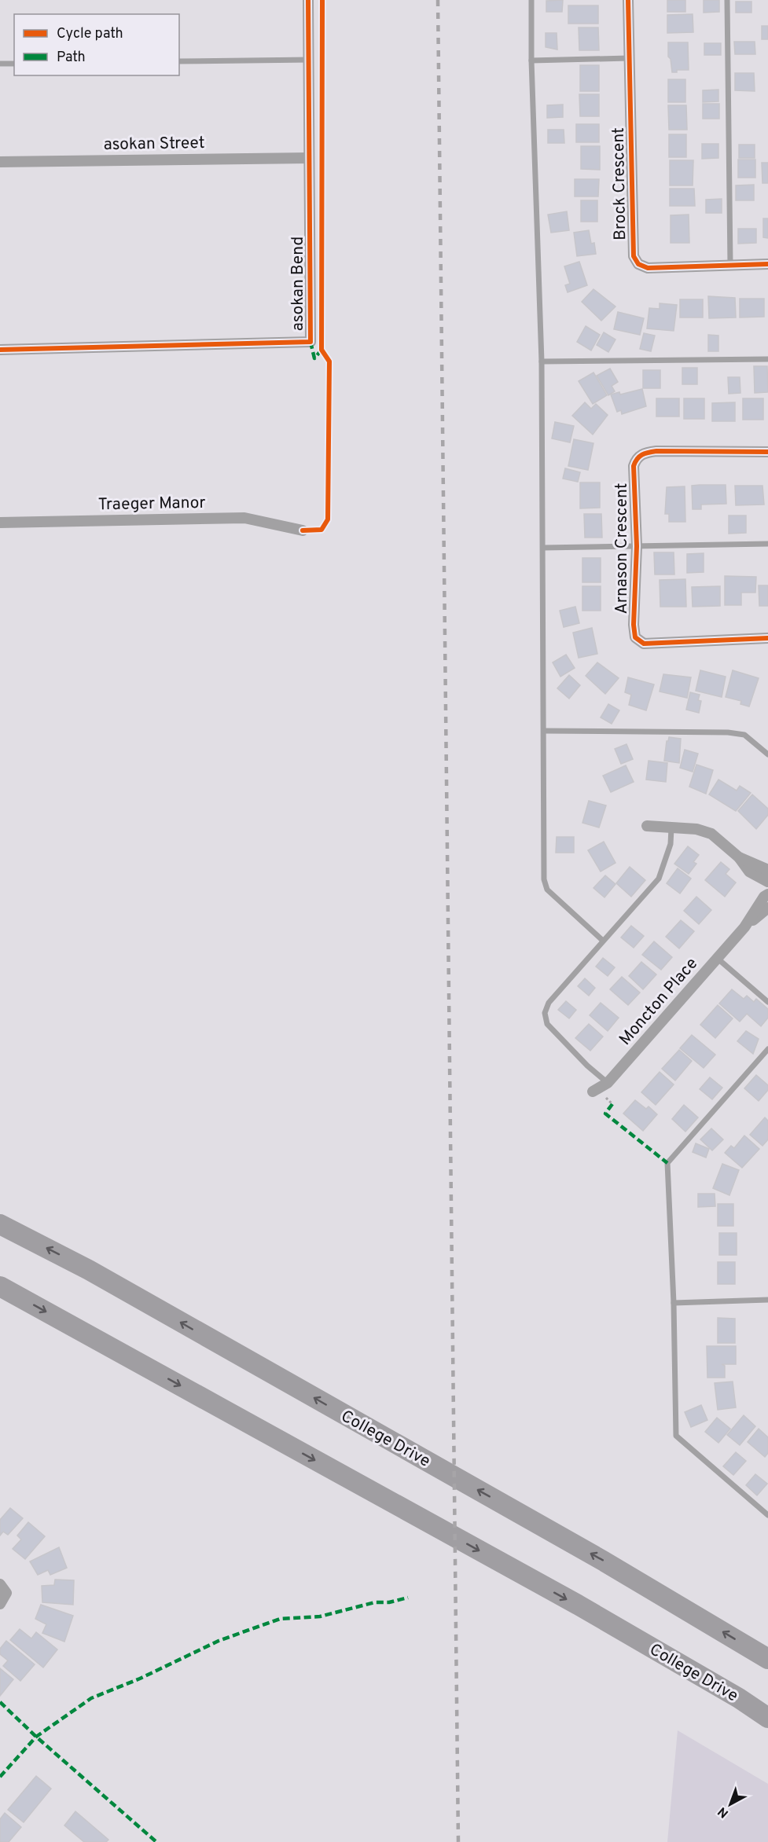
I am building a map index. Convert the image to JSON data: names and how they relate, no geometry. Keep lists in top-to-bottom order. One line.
{"streets":{"highway":["College Drive"],"street":["asokan Street","Brock Crescent","asokan Bend","Traeger Manor","Arnason Crescent","Moncton Place"]},"crossings":[["asokan Street","asokan Bend"]],"legend":["Cycle path","Path"],"north":"bottom left"}
